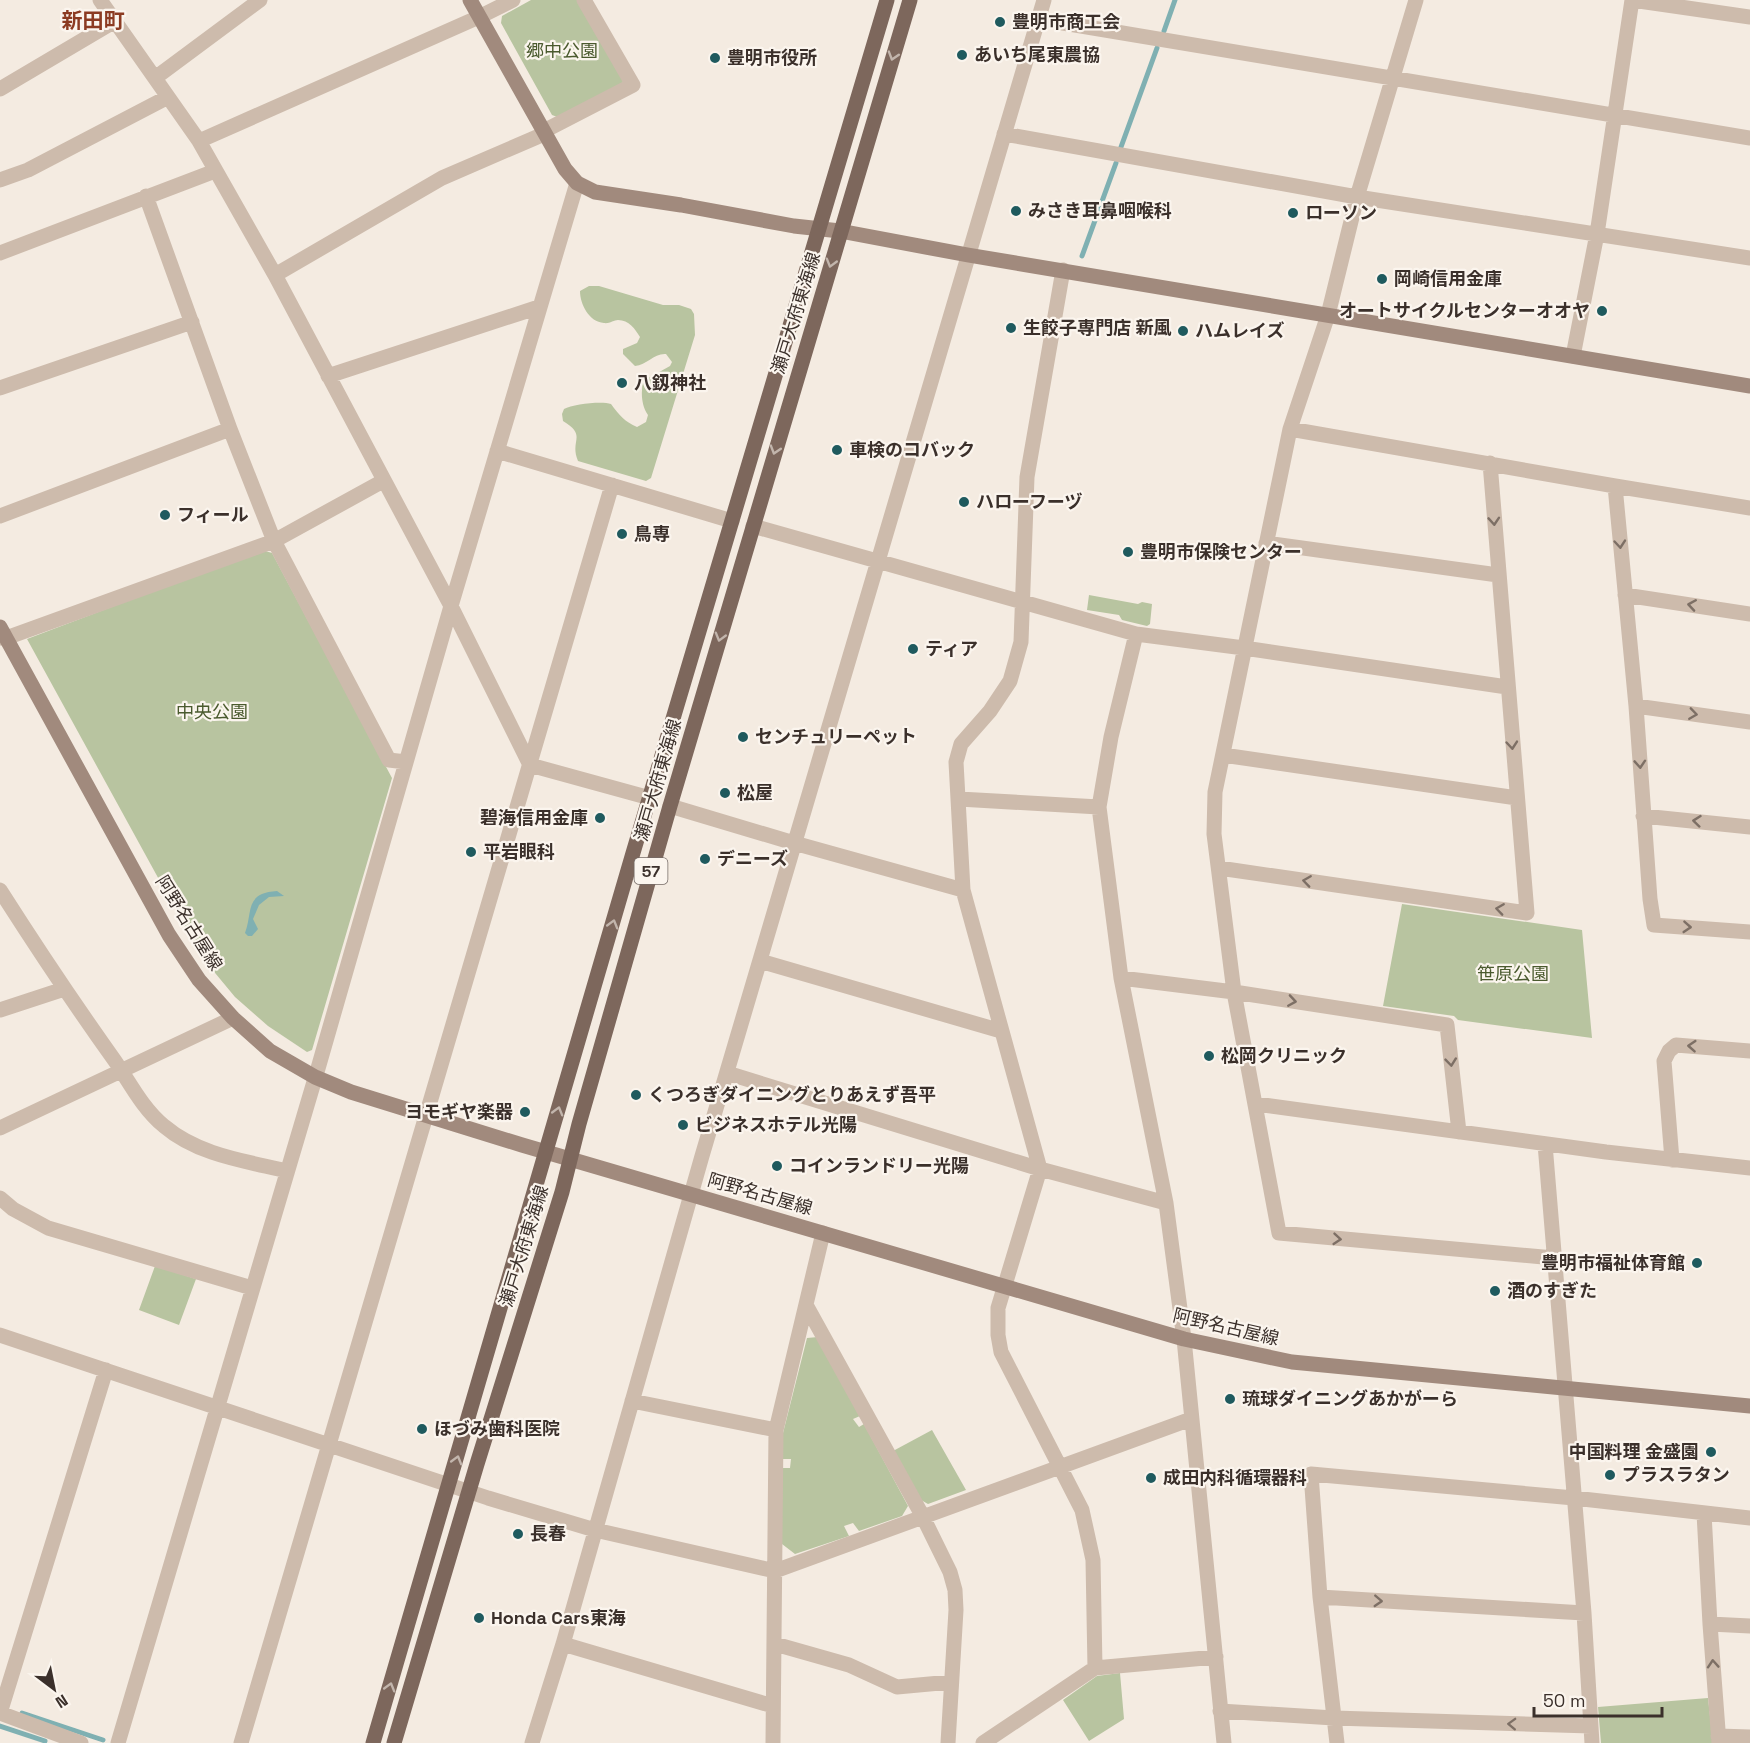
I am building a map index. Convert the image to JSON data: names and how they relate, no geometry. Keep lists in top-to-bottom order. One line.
{"streets":{"main road":["瀬戸大府東海線","57","阿野名古屋線"]},"crossings":[["瀬戸大府東海線","阿野名古屋線"]],"districts":["新田町"],"parks":["郷中公園","中央公園","笹原公園"],"places":["豊明市商工会","あいち尾東農協","豊明市役所","みさき耳鼻咽喉科","ローソン","岡崎信用金庫","オートサイクルセンターオオヤ","生餃子専門店 新風","ハムレイズ","八釼神社","車検のコバック","ハローフーヅ","フィール","鳥専","豊明市保険センター","ティア","センチュリーペット","松屋","碧海信用金庫","平岩眼科","デニーズ","松岡クリニック","くつろぎダイニングとりあえず吾平","ヨモギヤ楽器","ビジネスホテル光陽","コインランドリー光陽","豊明市福祉体育館","酒のすぎた","琉球ダイニングあかがーら","ほづみ歯科医院","中国料理 金盛園","プラスラタン","成田内科循環器科","長春","Honda Cars東海"],"scale_bar":"50 m","north":"bottom right"}
